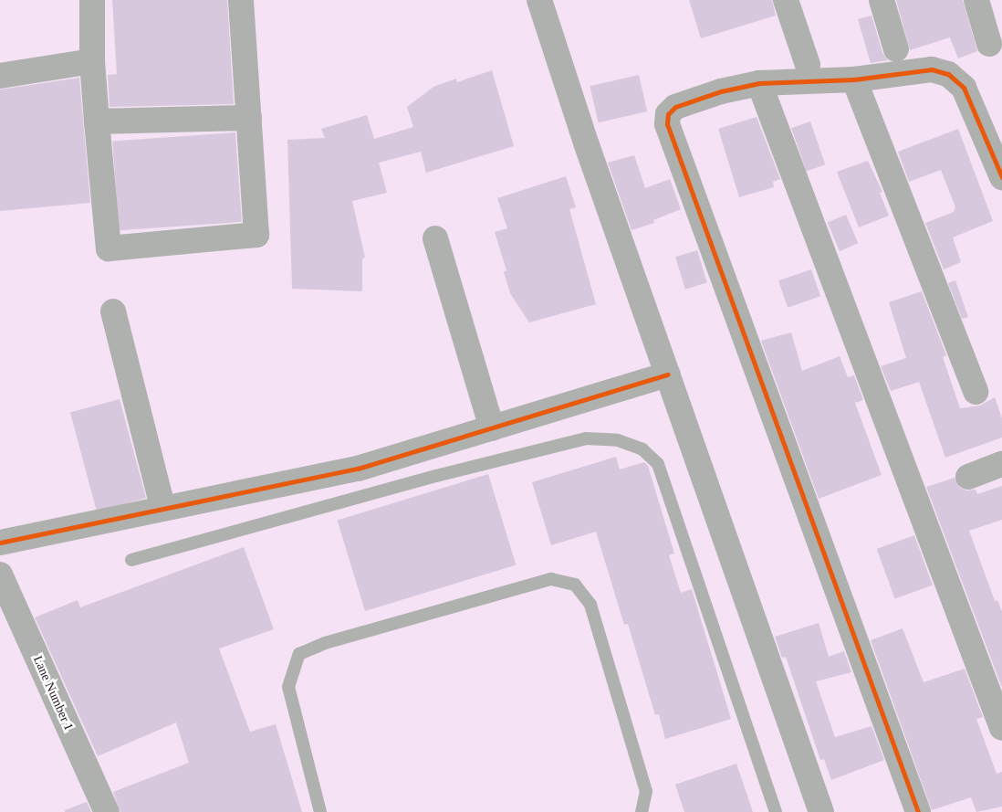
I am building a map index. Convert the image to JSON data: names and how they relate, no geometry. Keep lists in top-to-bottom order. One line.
{"streets":{"street":["Lane Number 1"]}}
